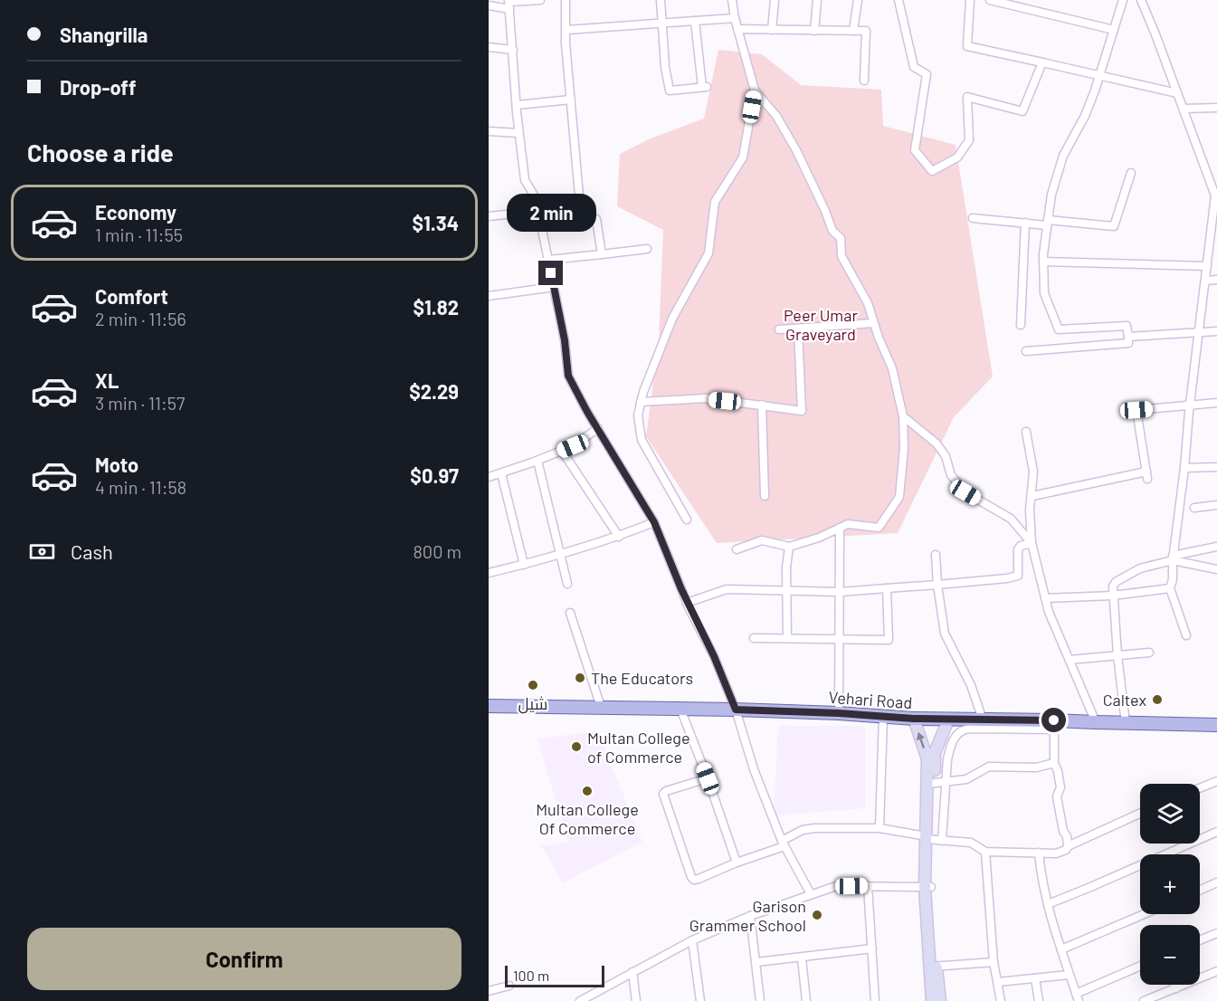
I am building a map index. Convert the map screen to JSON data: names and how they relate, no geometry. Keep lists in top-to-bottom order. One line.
{"streets":{"main road":["Vehari Road"]},"parks":["Peer Umar Graveyard"],"places":["The Educators","شیل","Caltex","Multan College of Commerce","Multan College Of Commerce","Garison Grammer School"],"scale_bar":"100 m","page":{"banner":["Shangrilla","Drop-off"],"heading":"Choose a ride","list":[{"name":"Economy","note":"1 min · 11:55","value":"$1.34"},{"name":"Comfort","note":"2 min · 11:56","value":"$1.82"},{"name":"XL","note":"3 min · 11:57","value":"$2.29"},{"name":"Moto","note":"4 min · 11:58","value":"$0.97"}],"bubble":"2 min","pay":["Cash","800 m"],"map_buttons":["+","−"],"buttons":"Confirm","scale":"100 m"}}
